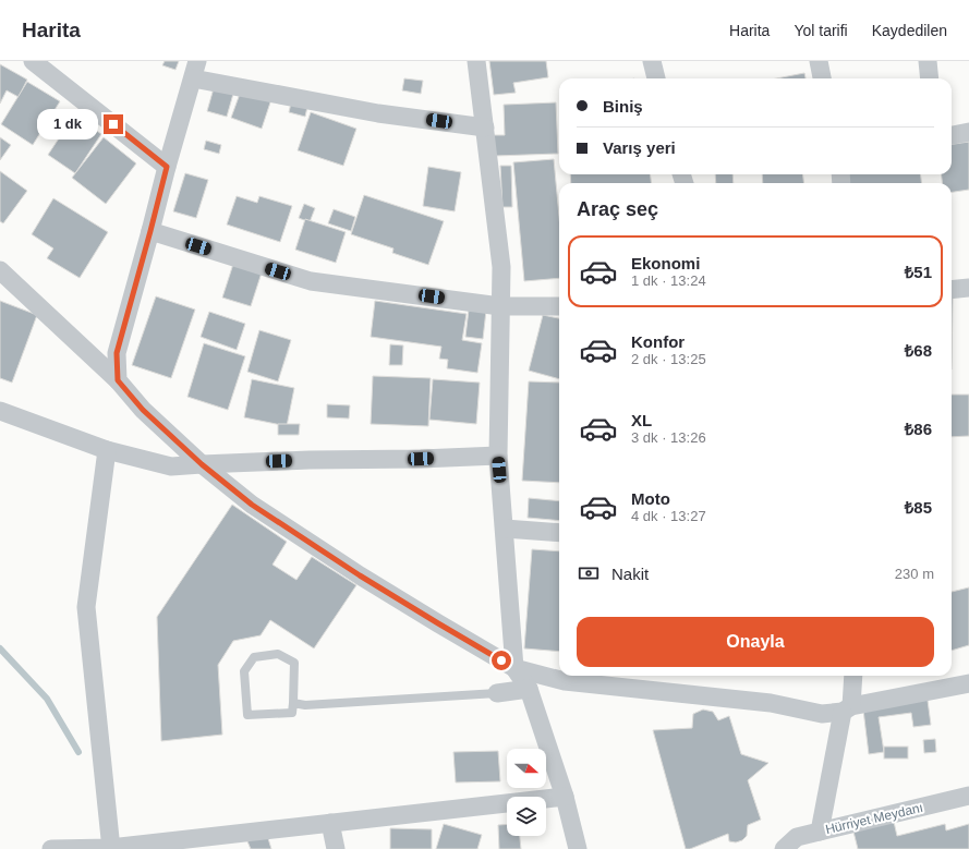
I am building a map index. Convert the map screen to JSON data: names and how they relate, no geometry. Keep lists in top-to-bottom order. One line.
{"streets":{"street":["Hürriyet Meydanı"]},"north":"right","page":{"header":"Harita","nav":["Harita","Yol tarifi","Kaydedilen"],"banner":["Biniş","Varış yeri"],"bubble":"1 dk","heading":"Araç seç","list":[{"name":"Ekonomi","note":"1 dk · 13:24","value":"₺51"},{"name":"Konfor","note":"2 dk · 13:25","value":"₺68"},{"name":"XL","note":"3 dk · 13:26","value":"₺86"},{"name":"Moto","note":"4 dk · 13:27","value":"₺85"}],"pay":["Nakit","230 m"],"buttons":"Onayla"}}
